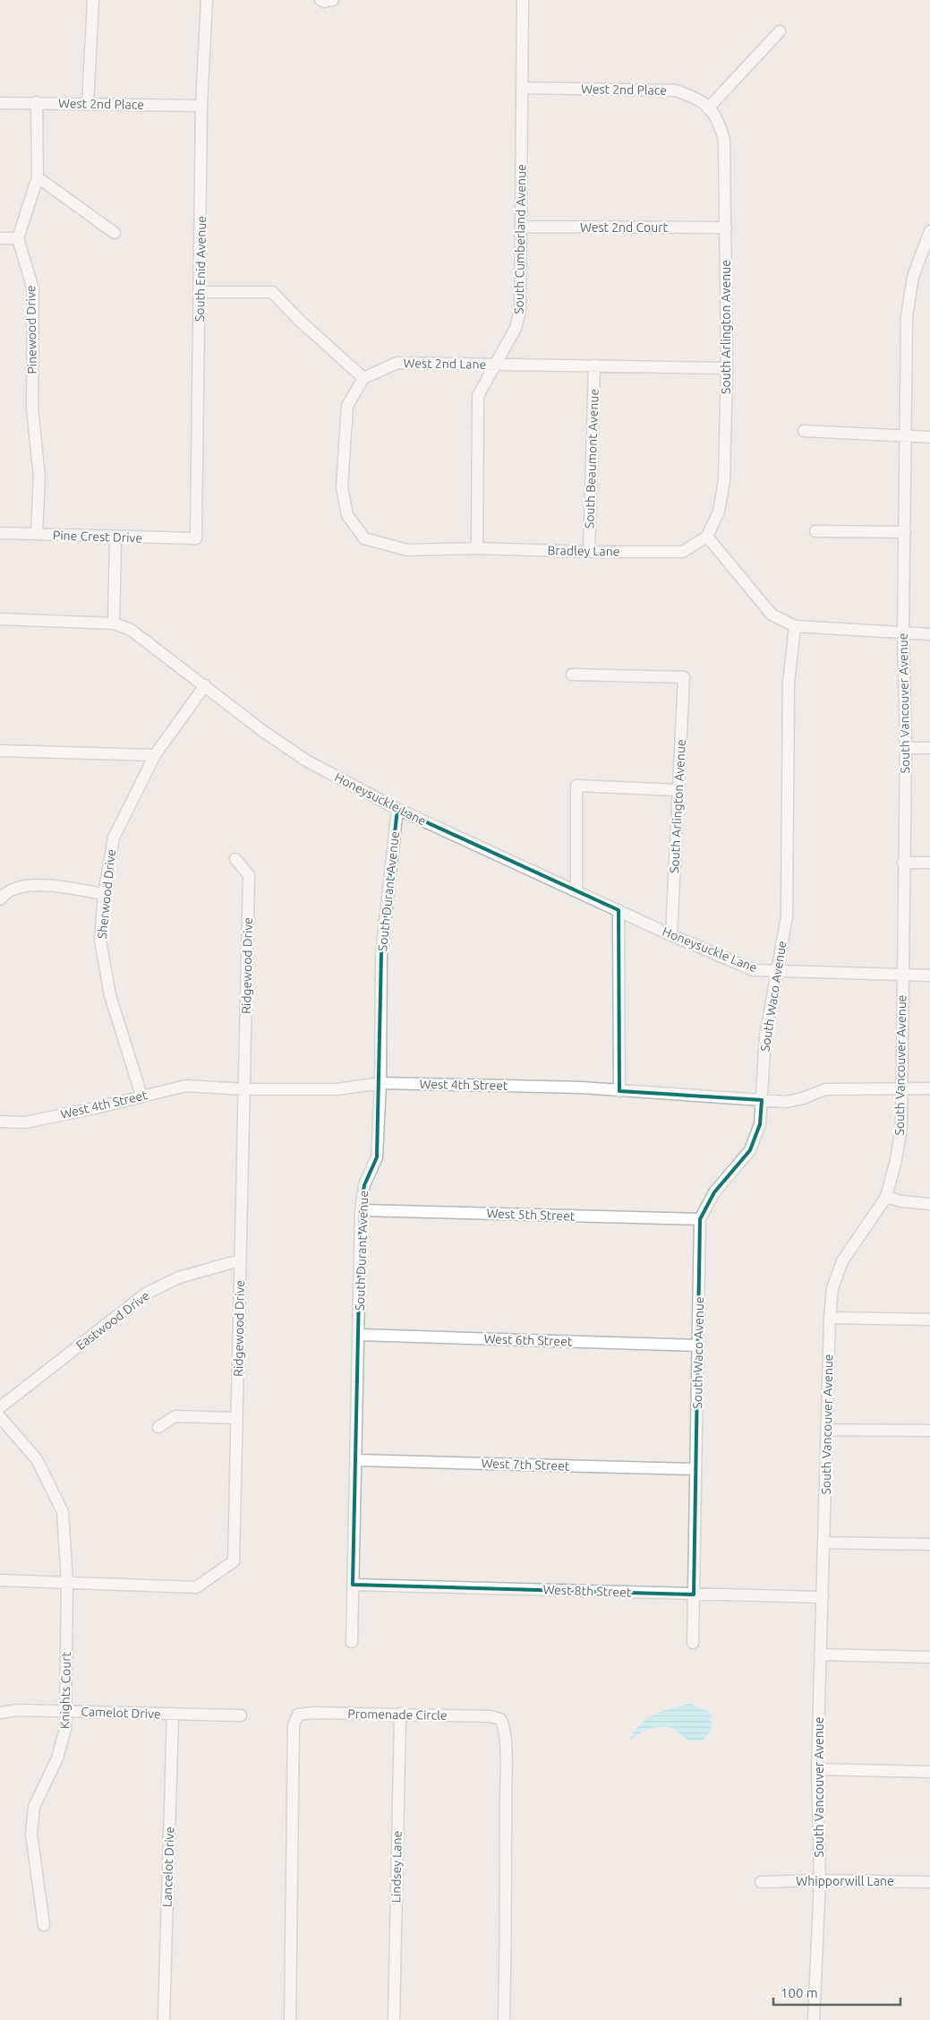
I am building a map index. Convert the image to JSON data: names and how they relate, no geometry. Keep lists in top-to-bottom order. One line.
{"streets":{"street":["West 2nd Place","West 2nd Court","South Cumberland Avenue","South Enid Avenue","South Arlington Avenue","Pinewood Drive","West 2nd Lane","South Beaumont Avenue","Pine Crest Drive","Bradley Lane","South Vancouver Avenue","Honeysuckle Lane","South Durant Avenue","Sherwood Drive","Ridgewood Drive","South Waco Avenue","West 4th Street","West 5th Street","Eastwood Drive","West 6th Street","West 7th Street","West 8th Street","Knights Court","Camelot Drive","Promenade Circle","Lancelot Drive","Lindsey Lane","Whipporwill Lane"]},"crossings":[["West 2nd Place","South Cumberland Avenue"],["West 2nd Place","South Enid Avenue"],["West 2nd Place","South Arlington Avenue"],["West 2nd Court","South Cumberland Avenue"],["West 2nd Court","South Arlington Avenue"],["South Cumberland Avenue","West 2nd Lane"],["South Cumberland Avenue","Bradley Lane"],["South Enid Avenue","Pine Crest Drive"],["South Arlington Avenue","West 2nd Lane"],["South Arlington Avenue","Bradley Lane"],["South Arlington Avenue","Honeysuckle Lane"],["Pinewood Drive","Pine Crest Drive"],["West 2nd Lane","South Beaumont Avenue"],["West 2nd Lane","Bradley Lane"],["South Beaumont Avenue","Bradley Lane"],["South Vancouver Avenue","Honeysuckle Lane"],["South Vancouver Avenue","West 4th Street"],["South Vancouver Avenue","West 8th Street"],["South Vancouver Avenue","Whipporwill Lane"],["Honeysuckle Lane","South Durant Avenue"],["Honeysuckle Lane","Sherwood Drive"],["Honeysuckle Lane","South Waco Avenue"],["South Durant Avenue","West 4th Street"],["South Durant Avenue","West 5th Street"],["South Durant Avenue","West 6th Street"],["South Durant Avenue","West 7th Street"],["South Durant Avenue","West 8th Street"],["Sherwood Drive","West 4th Street"],["Ridgewood Drive","West 4th Street"],["Ridgewood Drive","Eastwood Drive"],["Ridgewood Drive","Knights Court"],["South Waco Avenue","West 4th Street"],["South Waco Avenue","West 5th Street"],["South Waco Avenue","West 6th Street"],["South Waco Avenue","West 7th Street"],["South Waco Avenue","West 8th Street"],["Knights Court","Camelot Drive"],["Camelot Drive","Lancelot Drive"],["Promenade Circle","Lindsey Lane"]],"scale_bar":"100 m"}
